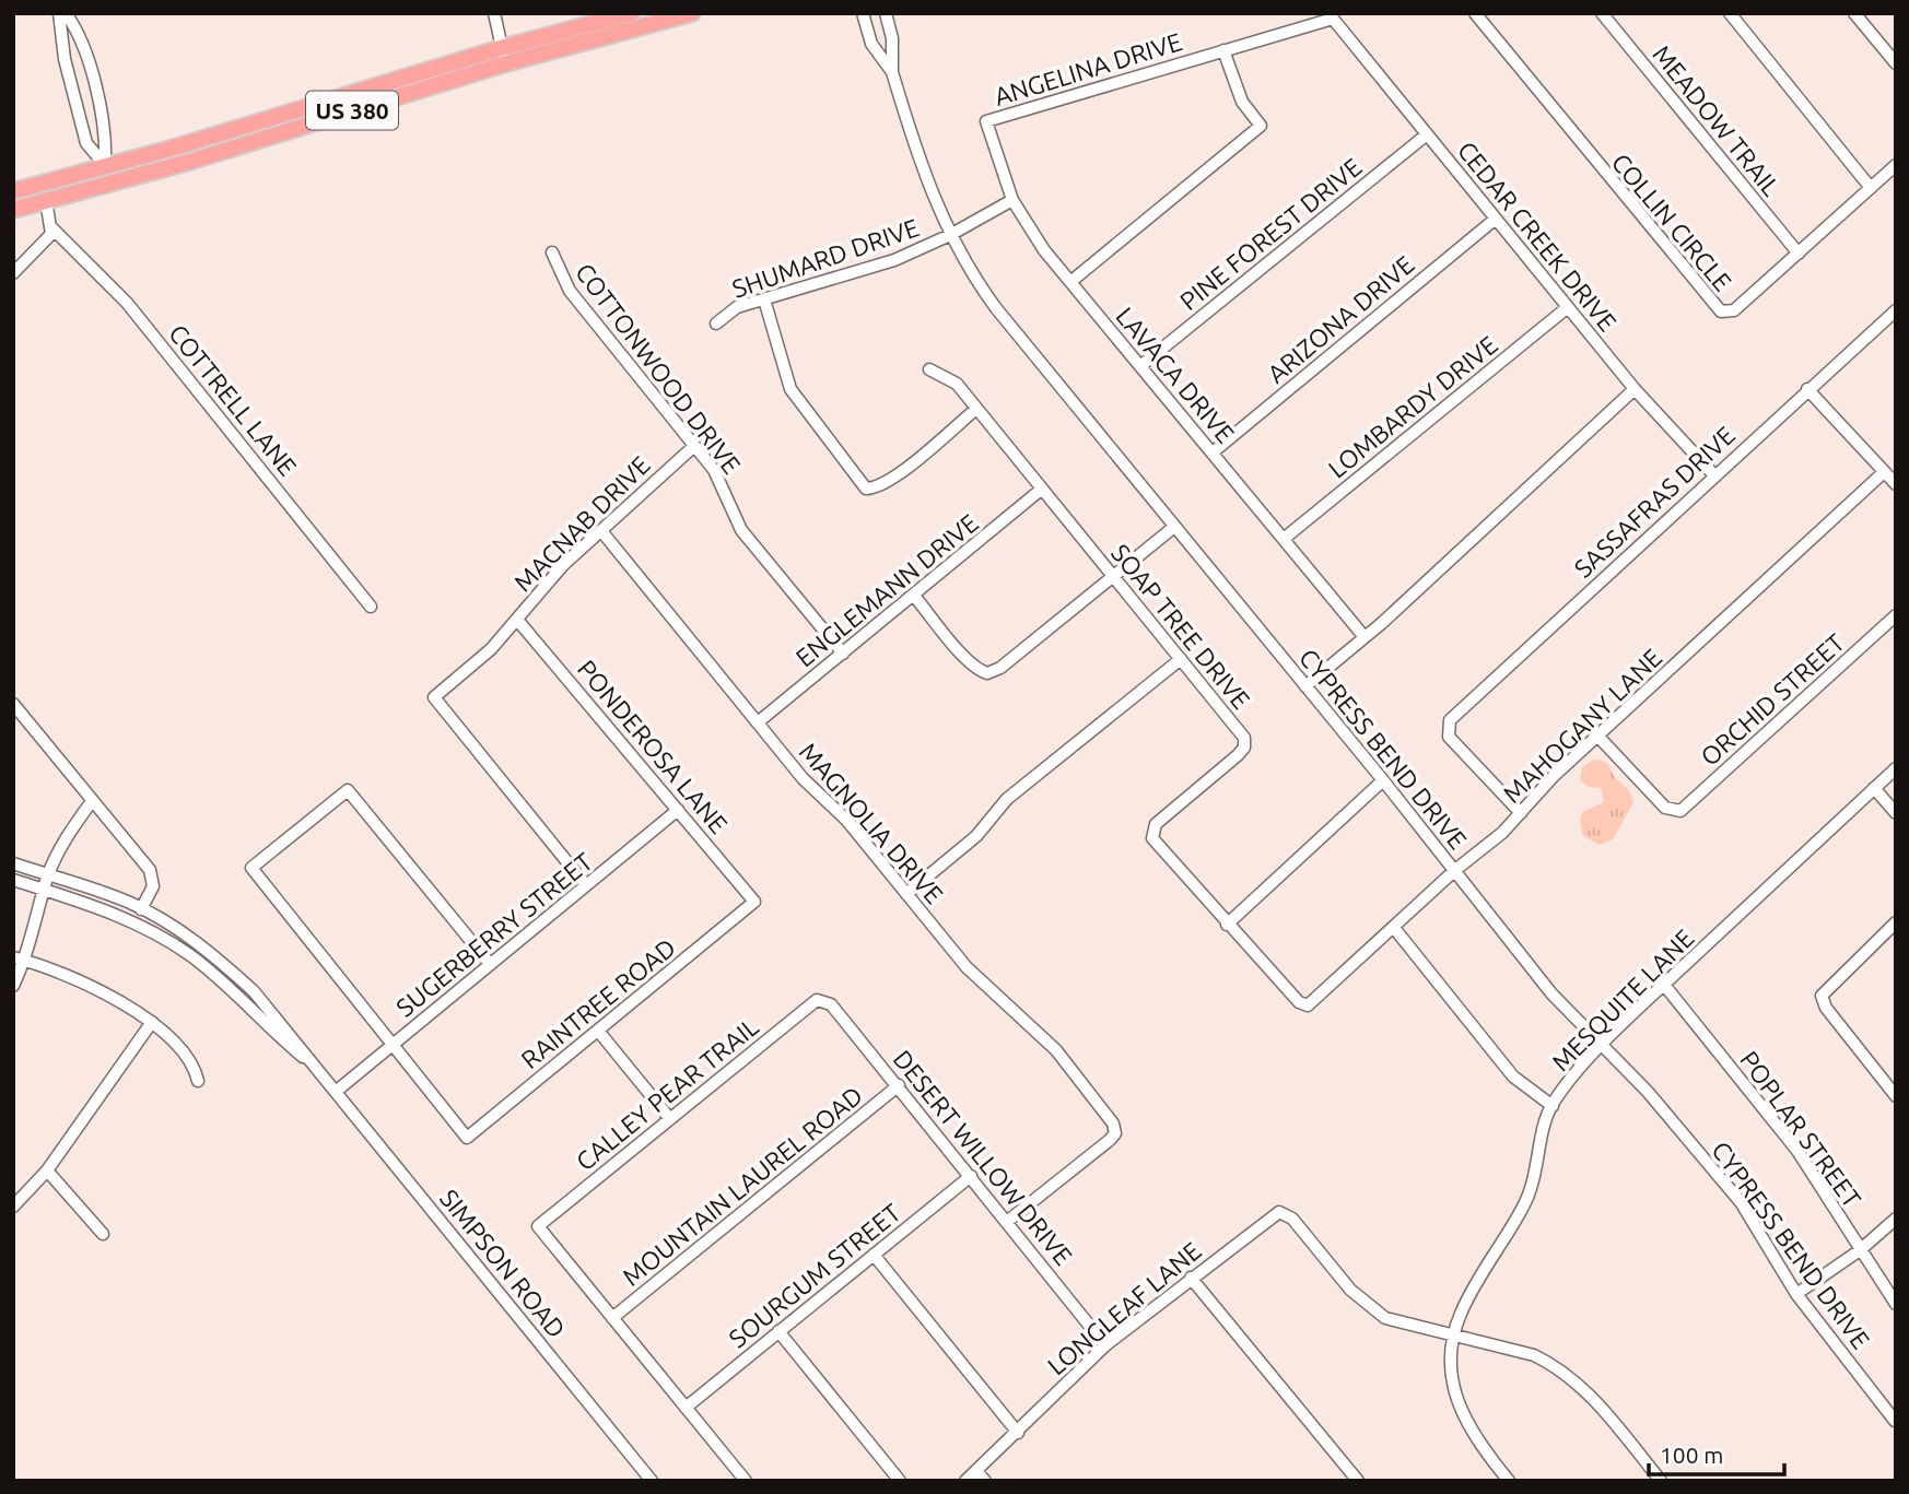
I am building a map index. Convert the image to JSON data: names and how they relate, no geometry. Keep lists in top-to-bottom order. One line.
{"streets":{"highway":["US 380"],"street":["ANGELINA DRIVE","MEADOW TRAIL","COLLIN CIRCLE","PINE FOREST DRIVE","CEDAR CREEK DRIVE","SHUMARD DRIVE","ARIZONA DRIVE","COTTONWOOD DRIVE","LAVACA DRIVE","COTTRELL LANE","LOMBARDY DRIVE","SASSAFRAS DRIVE","MACNAB DRIVE","ENGLEMANN DRIVE","SOAP TREE DRIVE","ORCHID STREET","MAHOGANY LANE","PONDEROSA LANE","CYPRESS BEND DRIVE","MAGNOLIA DRIVE","SUGERBERRY STREET","MESQUITE LANE","RAINTREE ROAD","CALLEY PEAR TRAIL","POPLAR STREET","DESERT WILLOW DRIVE","MOUNTAIN LAUREL ROAD","SIMPSON ROAD","SOURGUM STREET","LONGLEAF LANE"]},"crossings":[["ANGELINA DRIVE","CEDAR CREEK DRIVE"],["ANGELINA DRIVE","LAVACA DRIVE"],["MEADOW TRAIL","COLLIN CIRCLE"],["PINE FOREST DRIVE","CEDAR CREEK DRIVE"],["PINE FOREST DRIVE","LAVACA DRIVE"],["CEDAR CREEK DRIVE","ARIZONA DRIVE"],["CEDAR CREEK DRIVE","LOMBARDY DRIVE"],["CEDAR CREEK DRIVE","SASSAFRAS DRIVE"],["SHUMARD DRIVE","LAVACA DRIVE"],["SHUMARD DRIVE","CYPRESS BEND DRIVE"],["ARIZONA DRIVE","LAVACA DRIVE"],["COTTONWOOD DRIVE","MACNAB DRIVE"],["COTTONWOOD DRIVE","ENGLEMANN DRIVE"],["LAVACA DRIVE","LOMBARDY DRIVE"],["SASSAFRAS DRIVE","MAHOGANY LANE"],["MACNAB DRIVE","PONDEROSA LANE"],["MACNAB DRIVE","MAGNOLIA DRIVE"],["MACNAB DRIVE","SUGERBERRY STREET"],["ENGLEMANN DRIVE","SOAP TREE DRIVE"],["ENGLEMANN DRIVE","MAGNOLIA DRIVE"],["SOAP TREE DRIVE","MAHOGANY LANE"],["ORCHID STREET","MAHOGANY LANE"],["MAHOGANY LANE","CYPRESS BEND DRIVE"],["PONDEROSA LANE","SUGERBERRY STREET"],["PONDEROSA LANE","RAINTREE ROAD"],["CYPRESS BEND DRIVE","MESQUITE LANE"],["MAGNOLIA DRIVE","DESERT WILLOW DRIVE"],["SUGERBERRY STREET","RAINTREE ROAD"],["SUGERBERRY STREET","SIMPSON ROAD"],["MESQUITE LANE","POPLAR STREET"],["MESQUITE LANE","LONGLEAF LANE"],["CALLEY PEAR TRAIL","DESERT WILLOW DRIVE"],["CALLEY PEAR TRAIL","MOUNTAIN LAUREL ROAD"],["DESERT WILLOW DRIVE","MOUNTAIN LAUREL ROAD"],["DESERT WILLOW DRIVE","SOURGUM STREET"],["DESERT WILLOW DRIVE","LONGLEAF LANE"]],"scale_bar":"100 m"}
